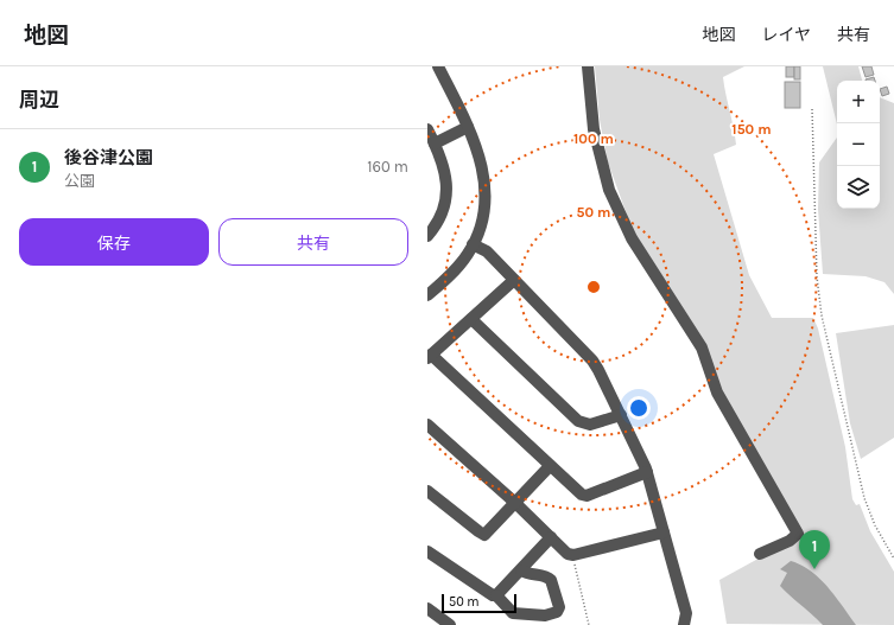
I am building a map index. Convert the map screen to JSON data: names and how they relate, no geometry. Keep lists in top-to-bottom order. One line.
{"scale_bar":"50 m","page":{"header":"地図","nav":["地図","レイヤ","共有"],"heading":"周辺","map_buttons":["+","−"],"list":[{"mark":"1","name":"後谷津公園","note":"公園","value":"160 m"}],"buttons":["保存","共有"],"pins":"1","scale":"50 m"},"rings":["150 m","100 m","50 m"]}
